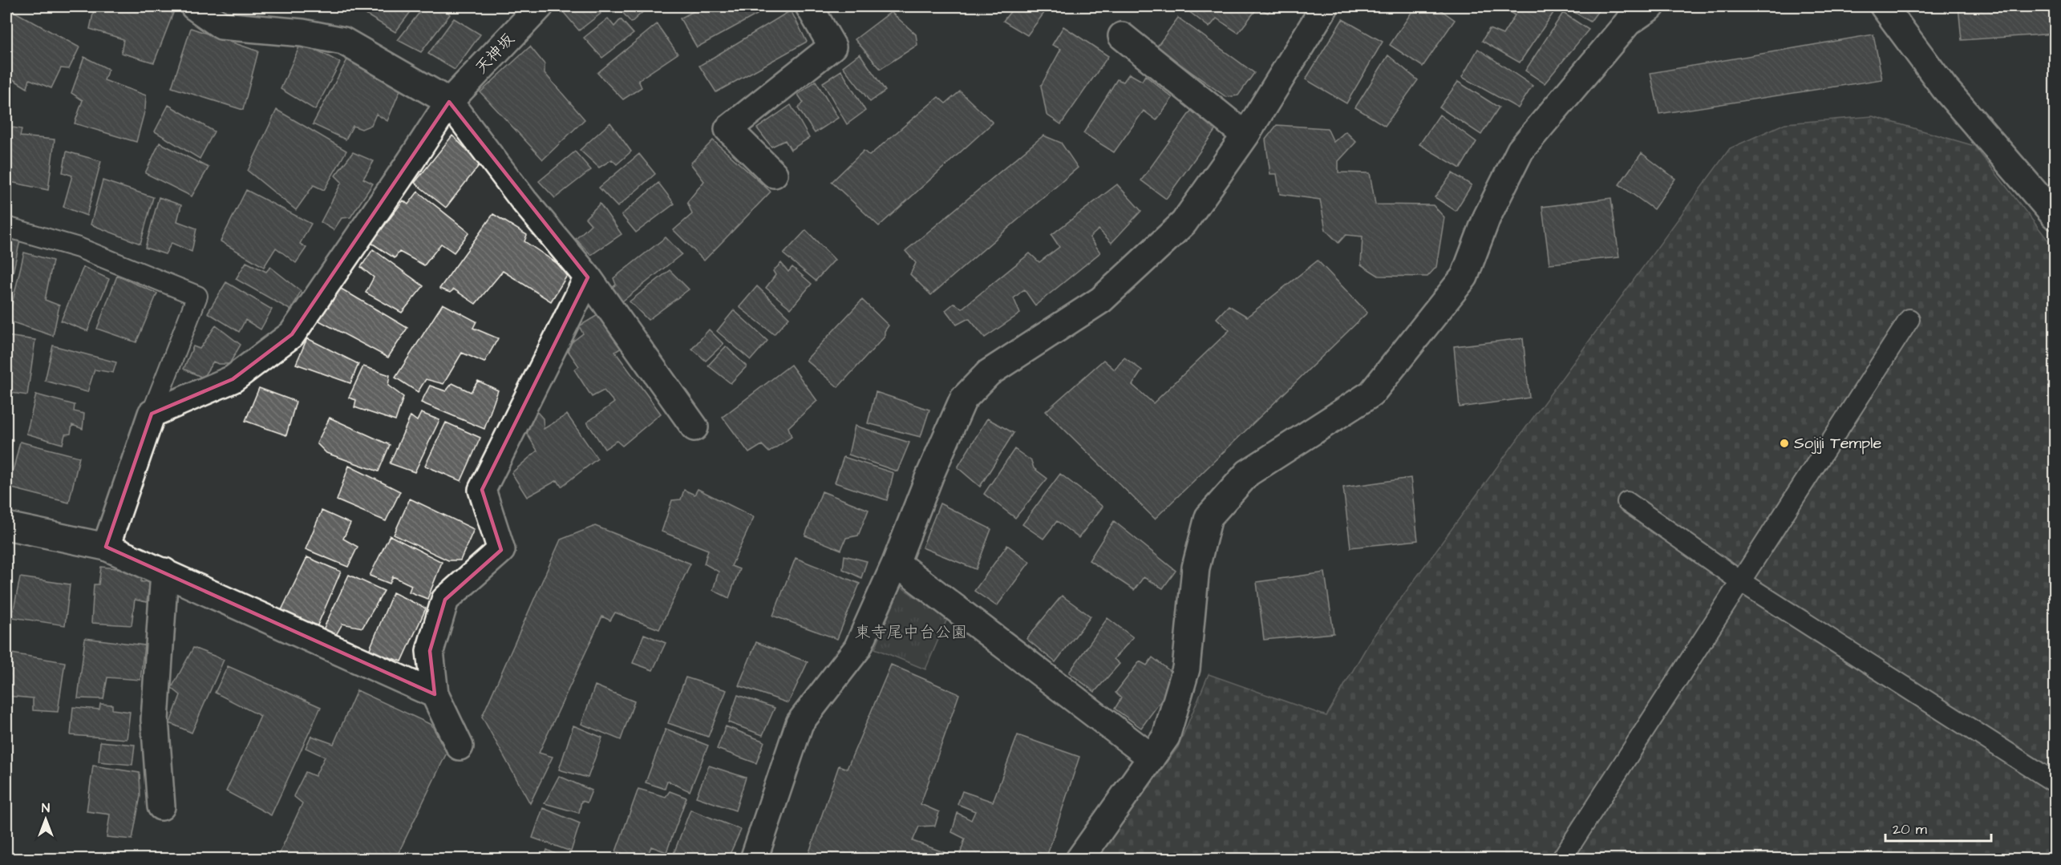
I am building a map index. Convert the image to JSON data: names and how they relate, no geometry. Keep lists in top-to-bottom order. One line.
{"streets":{"street":["天神坂"]},"parks":["東寺尾中台公園"],"places":["Sojiji Temple"],"scale_bar":"20 m","north":"top"}
